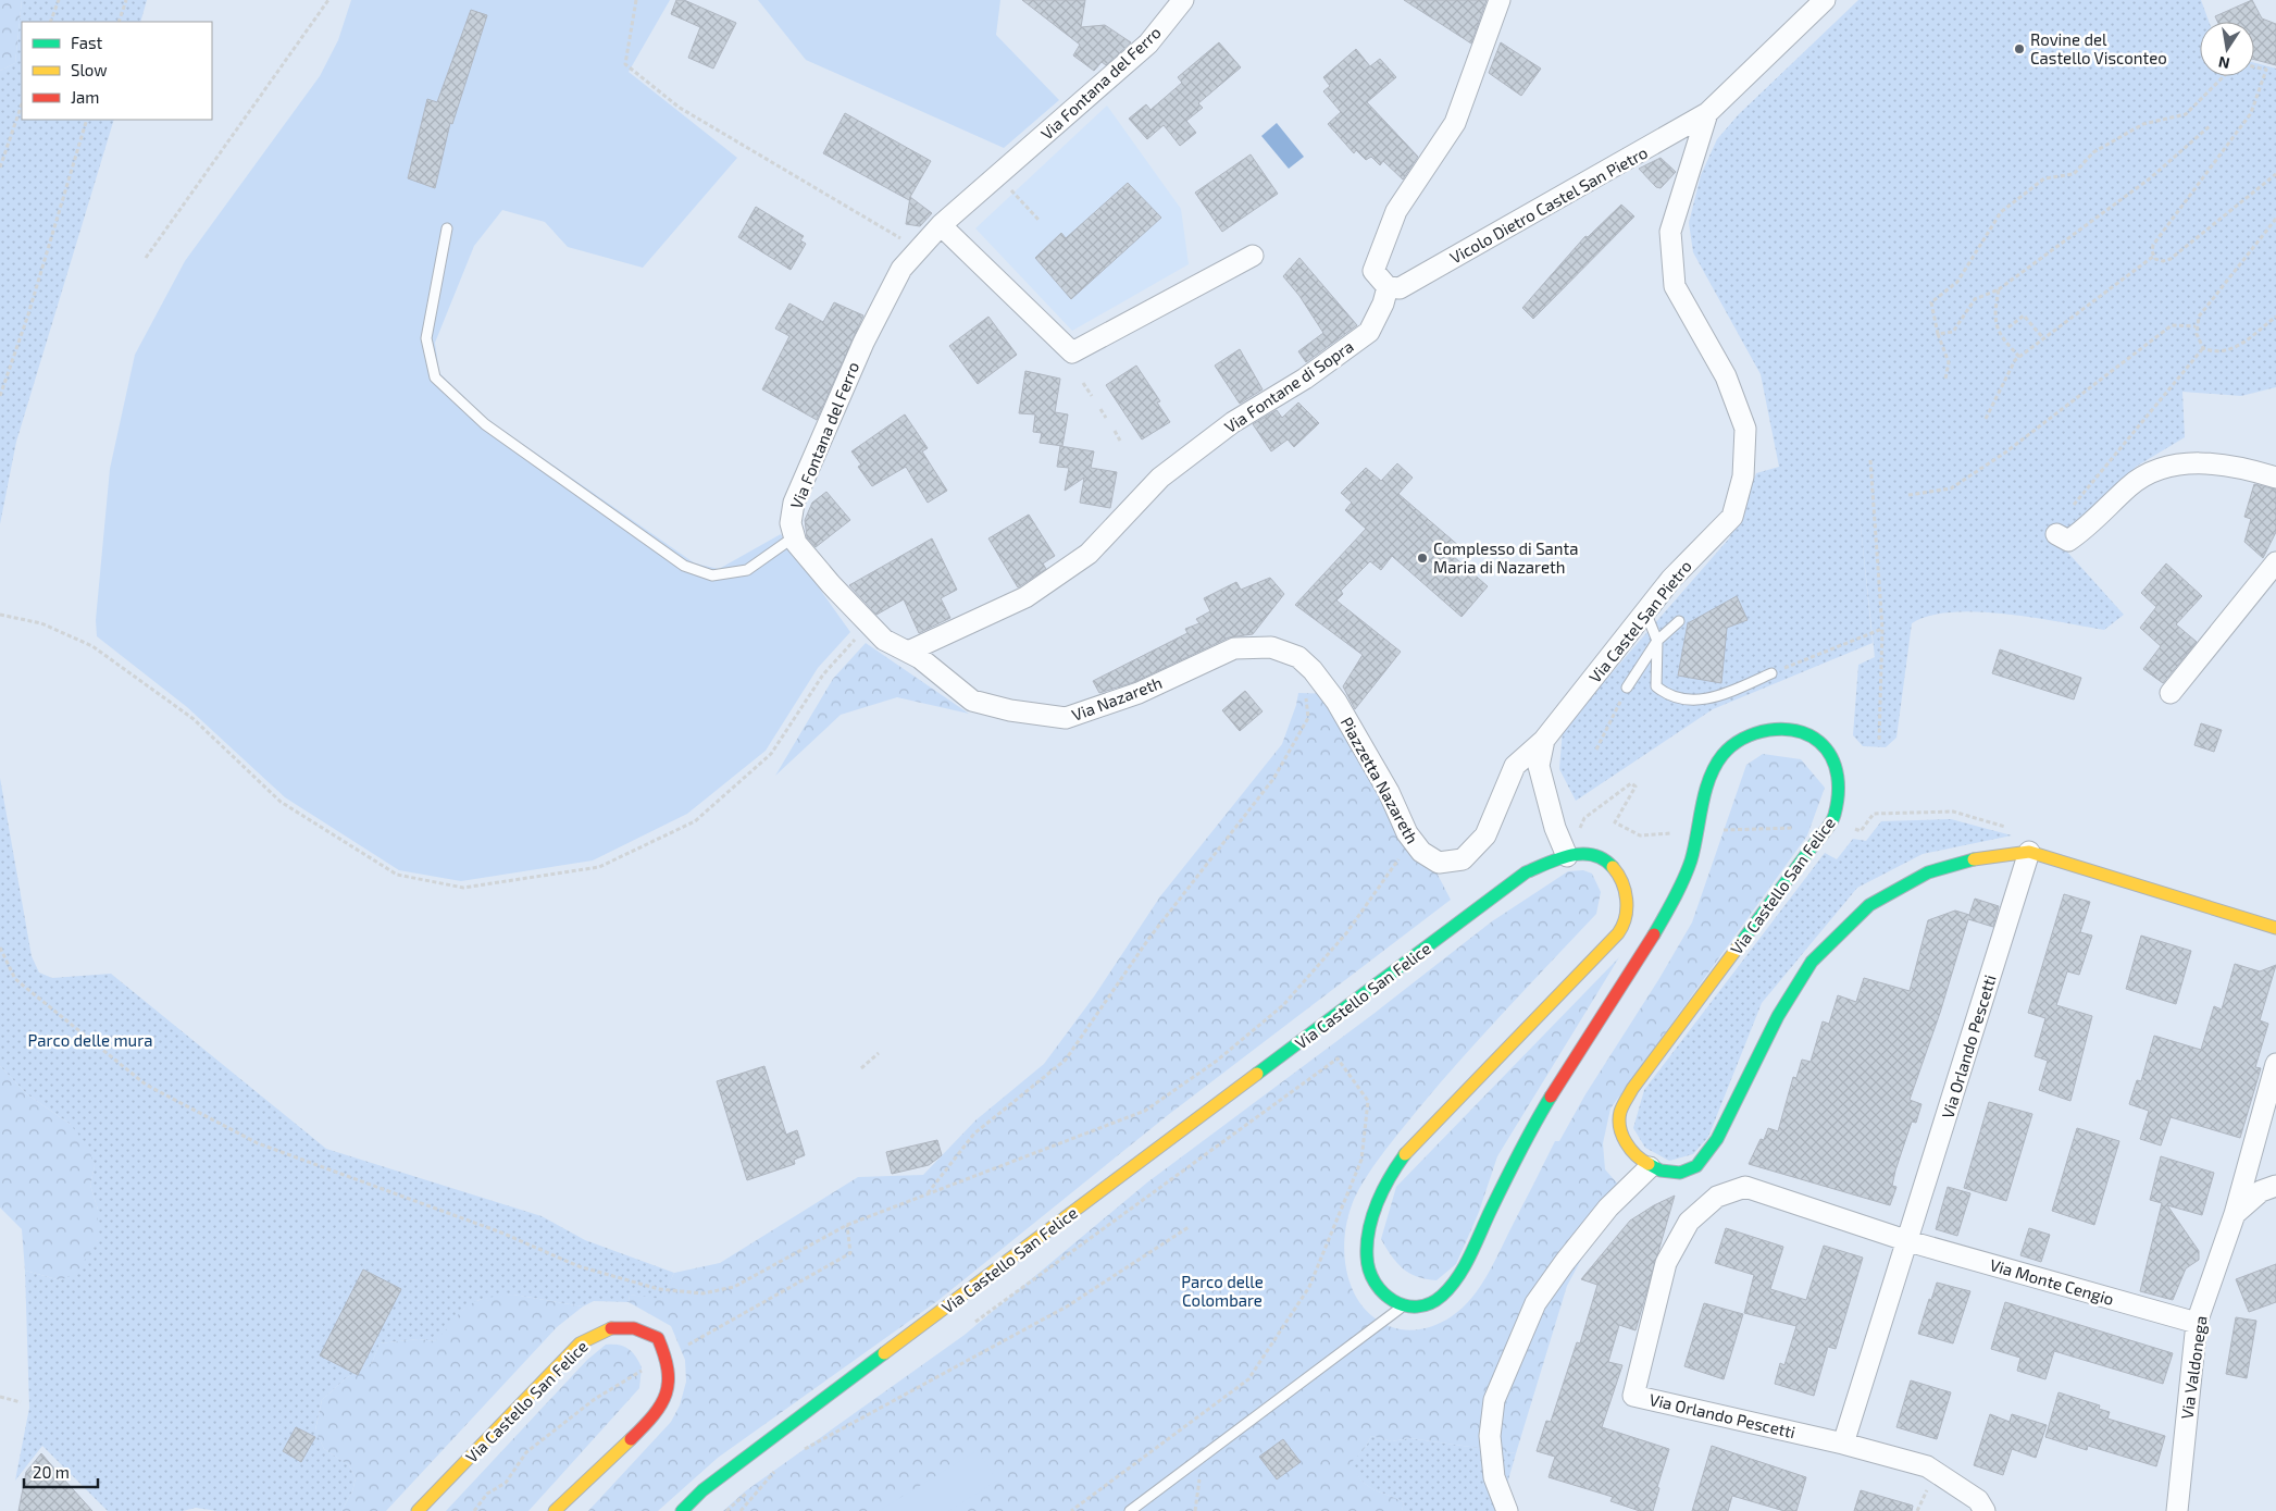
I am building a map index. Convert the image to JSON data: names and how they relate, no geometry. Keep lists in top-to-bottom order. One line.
{"streets":{"street":["Via Fontana del Ferro","Vicolo Dietro Castel San Pietro","Via Fontane di Sopra","Via Castel San Pietro","Via Nazareth","Piazzetta Nazareth","Via Castello San Felice","Via Orlando Pescetti","Via Monte Cengio","Via Valdonega"]},"crossings":[["Via Fontana del Ferro","Via Fontane di Sopra"],["Via Fontana del Ferro","Via Nazareth"],["Vicolo Dietro Castel San Pietro","Via Fontane di Sopra"],["Vicolo Dietro Castel San Pietro","Via Castel San Pietro"],["Via Fontane di Sopra","Via Nazareth"],["Via Castel San Pietro","Piazzetta Nazareth"],["Via Castel San Pietro","Via Castello San Felice"],["Via Nazareth","Piazzetta Nazareth"],["Via Orlando Pescetti","Via Monte Cengio"],["Via Monte Cengio","Via Valdonega"]],"parks":["Parco delle mura","Parco delle Colombare"],"places":["Rovine del Castello Visconteo","Complesso di Santa Maria di Nazareth"],"legend":["Fast","Slow","Jam"],"scale_bar":"20 m","north":"bottom"}
